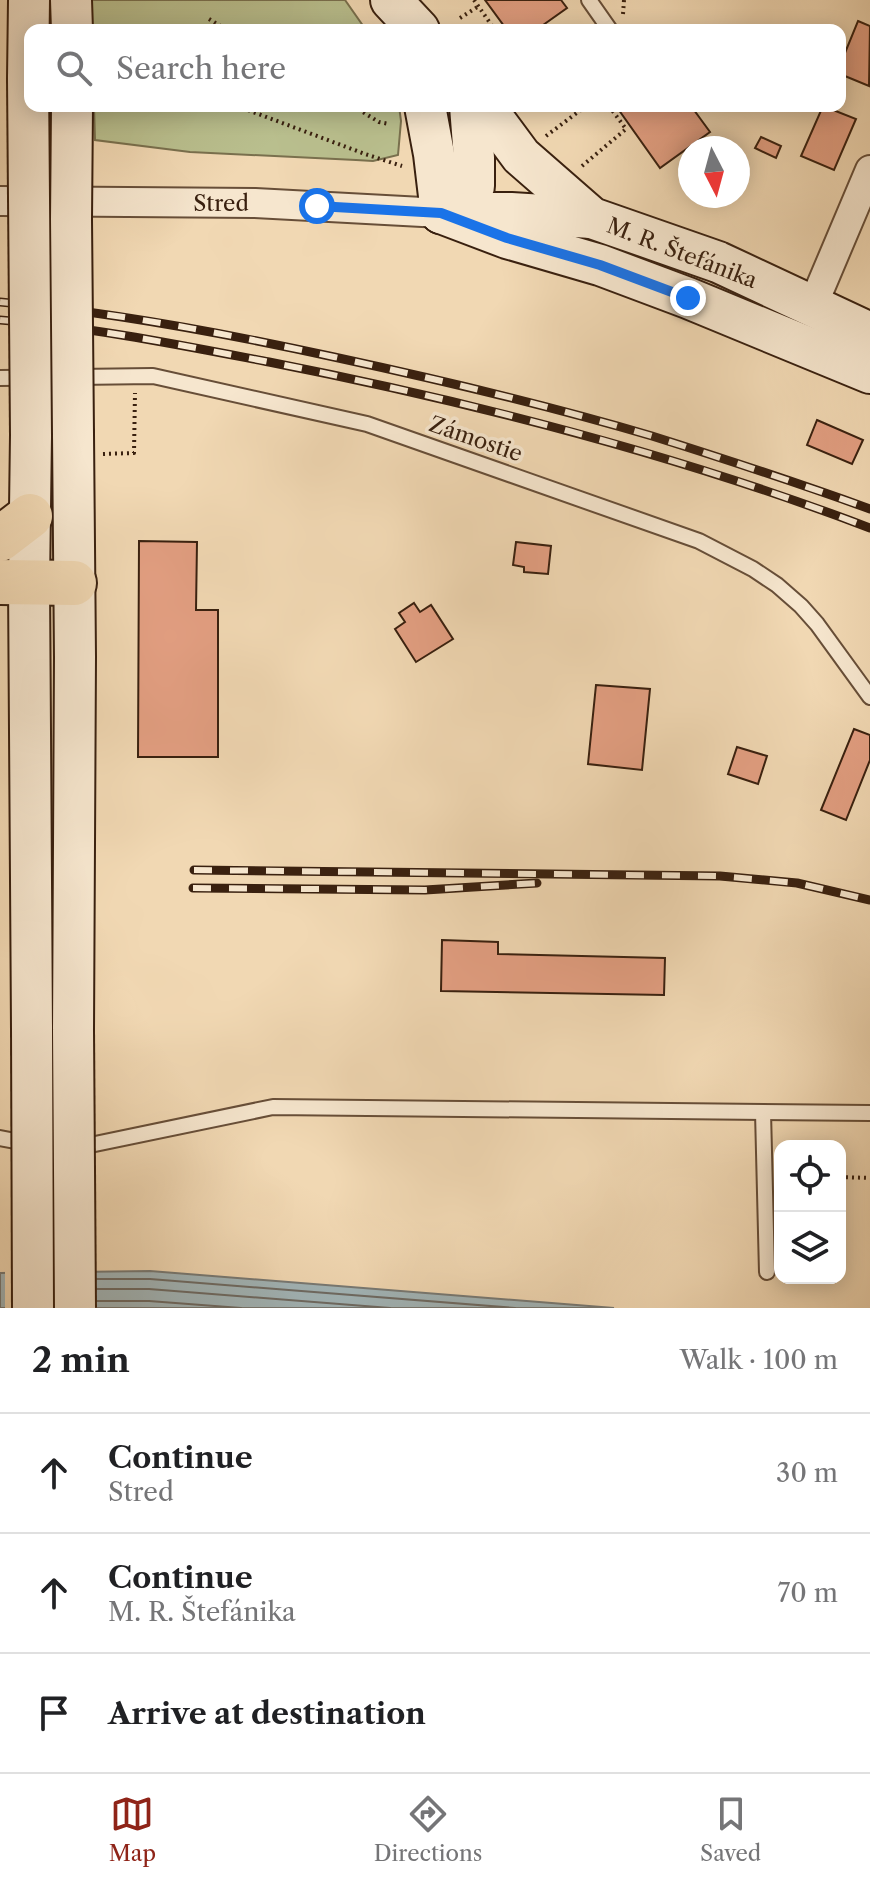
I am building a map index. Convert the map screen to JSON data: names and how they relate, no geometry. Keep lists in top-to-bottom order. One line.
{"streets":{"main road":["M. R. Štefánika"],"street":["Stred"],"lane":["Zámostie"]},"crossings":[["Stred","M. R. Štefánika"]],"north":"bottom","page":{"search":"Search here","heading":["2 min","Walk · 100 m"],"list":[["Continue","Stred","30 m"],["Continue","M. R. Štefánika","70 m"],"Arrive at destination"],"nav":["Map","Directions","Saved"]}}
